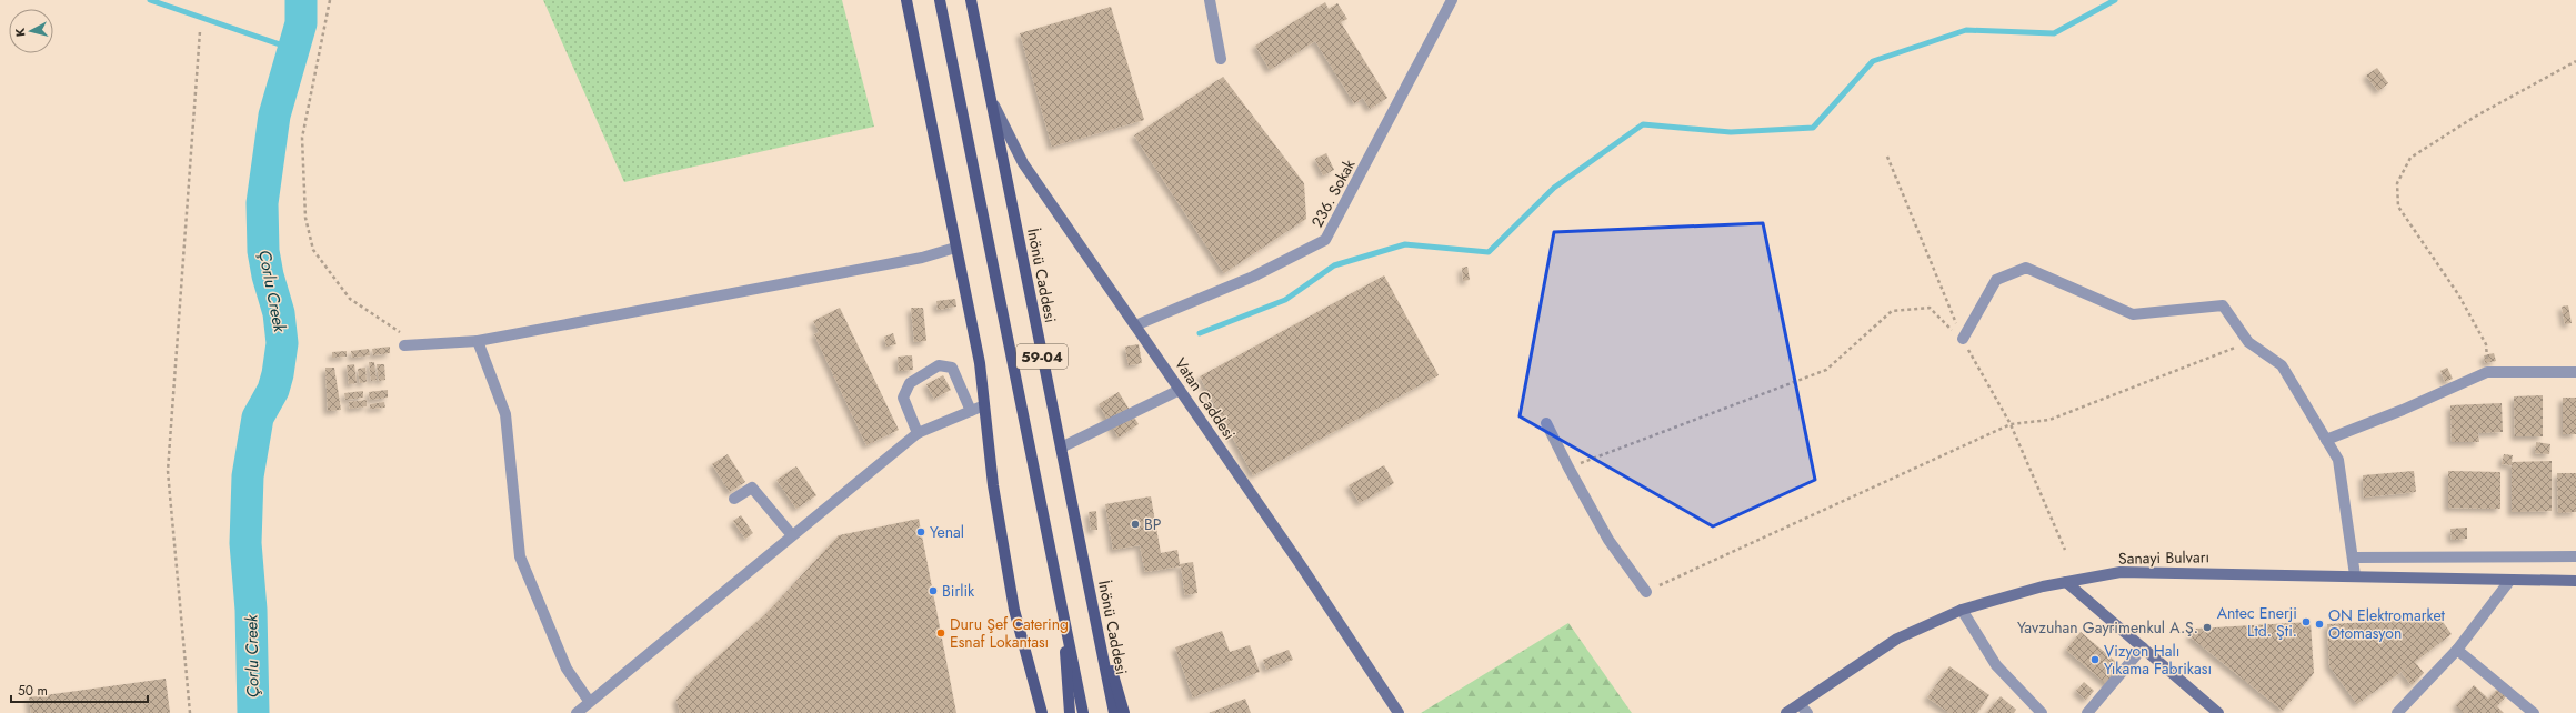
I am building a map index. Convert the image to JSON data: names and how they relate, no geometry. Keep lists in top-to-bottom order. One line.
{"streets":{"main road":["İnönü Caddesi","59-04"],"street":["236. Sokak","Vatan Caddesi","Sanayi Bulvarı"]},"crossings":[["236. Sokak","Vatan Caddesi"],["İnönü Caddesi","Vatan Caddesi"]],"water":["Çorlu Creek"],"places":["BP","Yenal","Birlik","Antec Enerji Ltd. Şti.","ON Elektromarket Otomasyon","Yavzuhan Gayrimenkul A.Ş.","Duru Şef Catering Esnaf Lokantası","Vizyon Halı Yıkama Fabrikası"],"scale_bar":"50 m","north":"left"}
